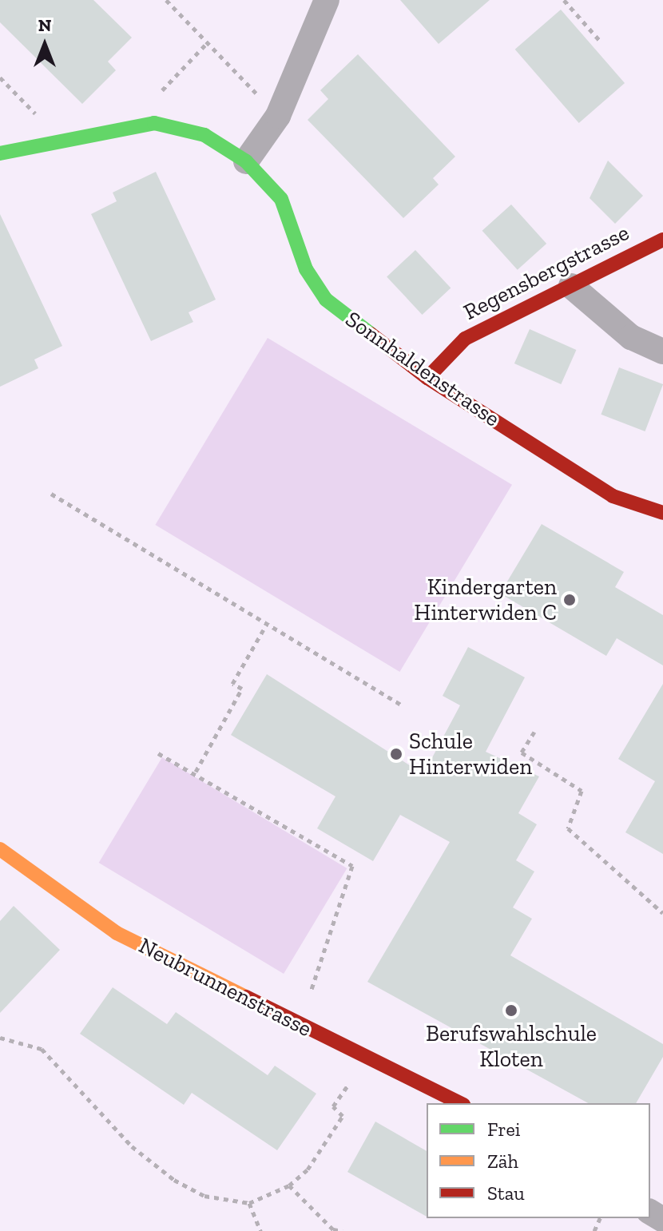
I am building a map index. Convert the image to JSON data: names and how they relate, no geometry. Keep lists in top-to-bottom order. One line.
{"streets":{"street":["Regensbergstrasse","Sonnhaldenstrasse","Neubrunnenstrasse"]},"crossings":[["Regensbergstrasse","Sonnhaldenstrasse"]],"places":["Kindergarten Hinterwiden C","Schule Hinterwiden","Berufswahlschule Kloten"],"legend":["Frei","Zäh","Stau"],"north":"top"}
